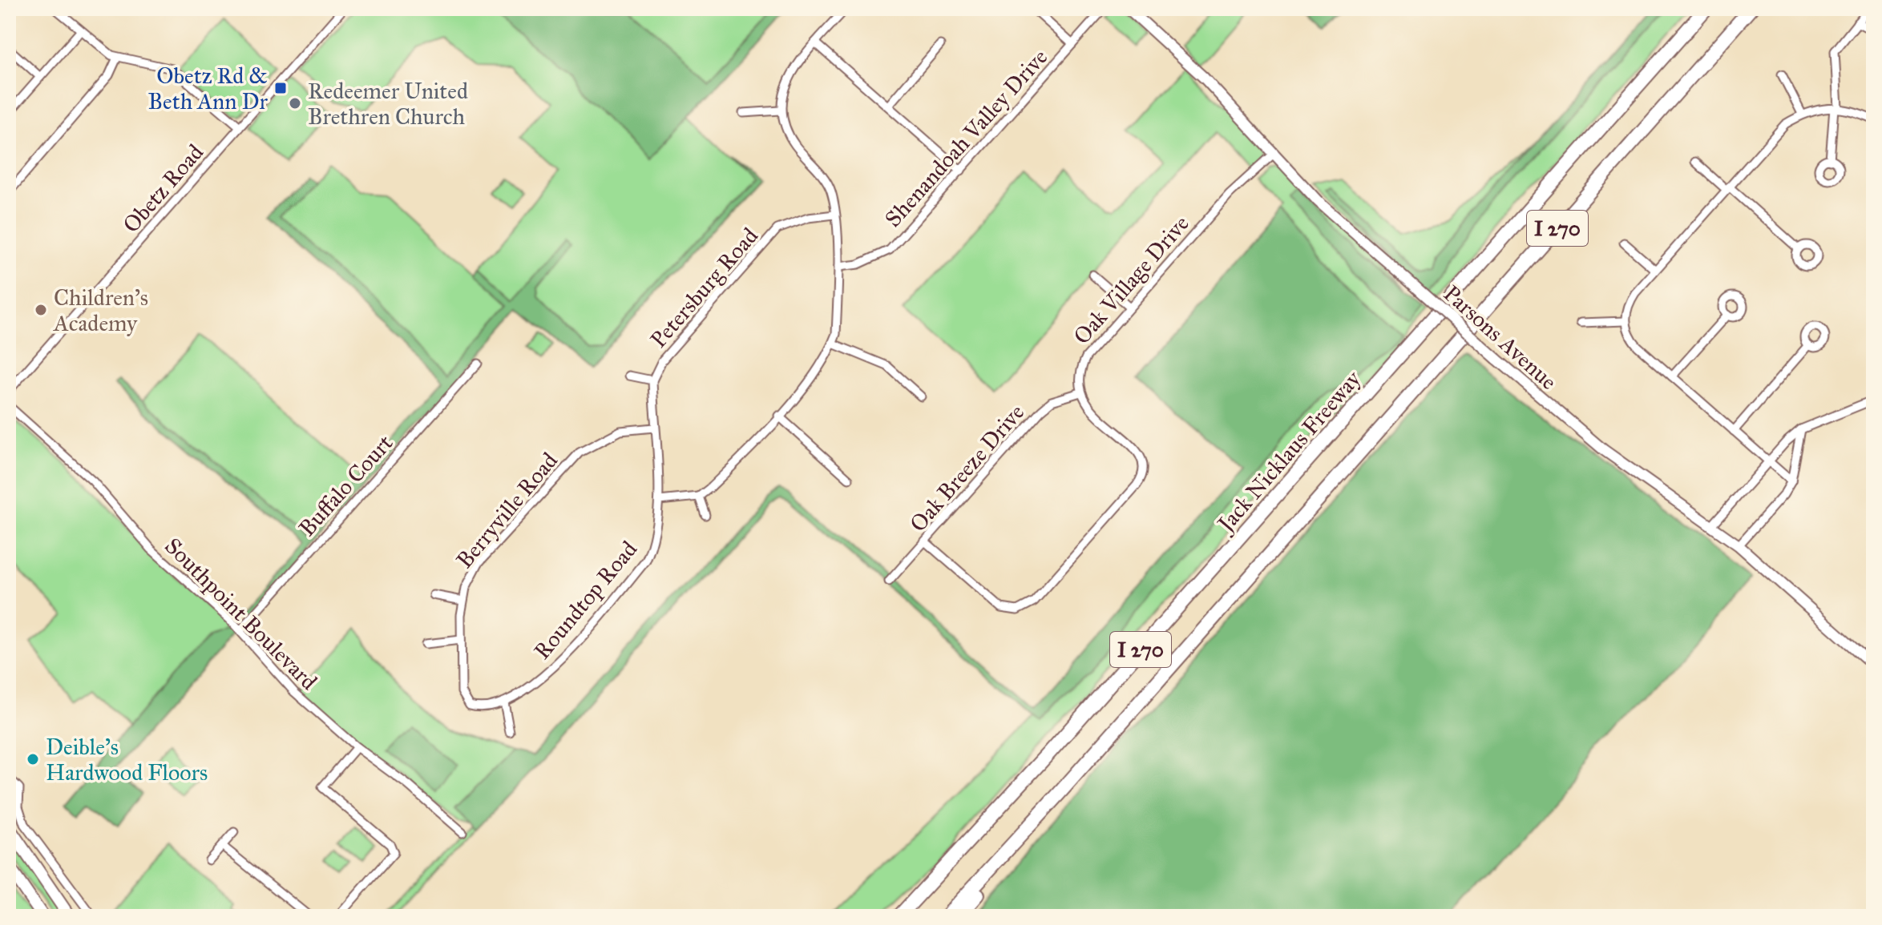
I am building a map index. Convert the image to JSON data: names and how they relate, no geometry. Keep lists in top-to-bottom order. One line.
{"streets":{"highway":["I 270","Jack Nicklaus Freeway"],"street":["Shenandoah Valley Drive","Obetz Road","Oak Village Drive","Petersburg Road","Parsons Avenue","Oak Breeze Drive","Buffalo Court","Berryville Road","Roundtop Road","Southpoint Boulevard"]},"crossings":[["Oak Village Drive","Parsons Avenue"],["Oak Village Drive","Oak Breeze Drive"],["Petersburg Road","Berryville Road"],["Petersburg Road","Roundtop Road"],["Buffalo Court","Southpoint Boulevard"],["Berryville Road","Roundtop Road"]],"places":{"transit":["Obetz Rd & Beth Ann Dr"],"other":["Redeemer United Brethren Church","Children's Academy","Deible's Hardwood Floors"]}}
